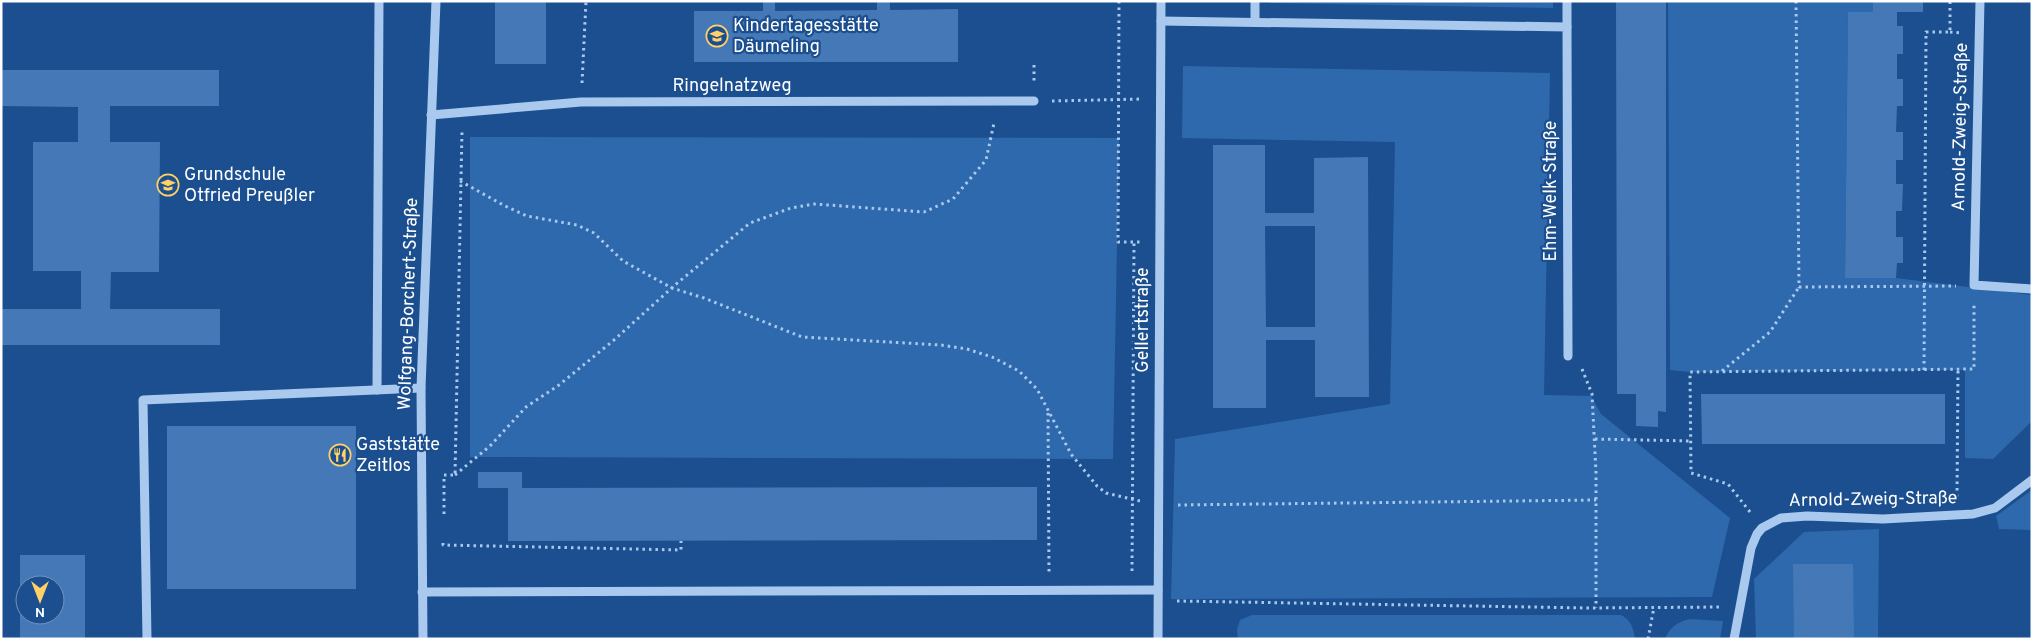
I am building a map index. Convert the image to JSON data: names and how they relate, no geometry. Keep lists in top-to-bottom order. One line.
{"streets":{"street":["Ringelnatzweg","Arnold-Zweig-Straße","Ehm-Welk-Straße","Wolfgang-Borchert-Straße","Gellertstraße"]},"crossings":[["Ringelnatzweg","Wolfgang-Borchert-Straße"]],"places":{"school or university":["Kindertagesstätte Däumeling","Grundschule Otfried Preußler"],"restaurant":["Gaststätte Zeitlos"]},"north":"bottom"}
